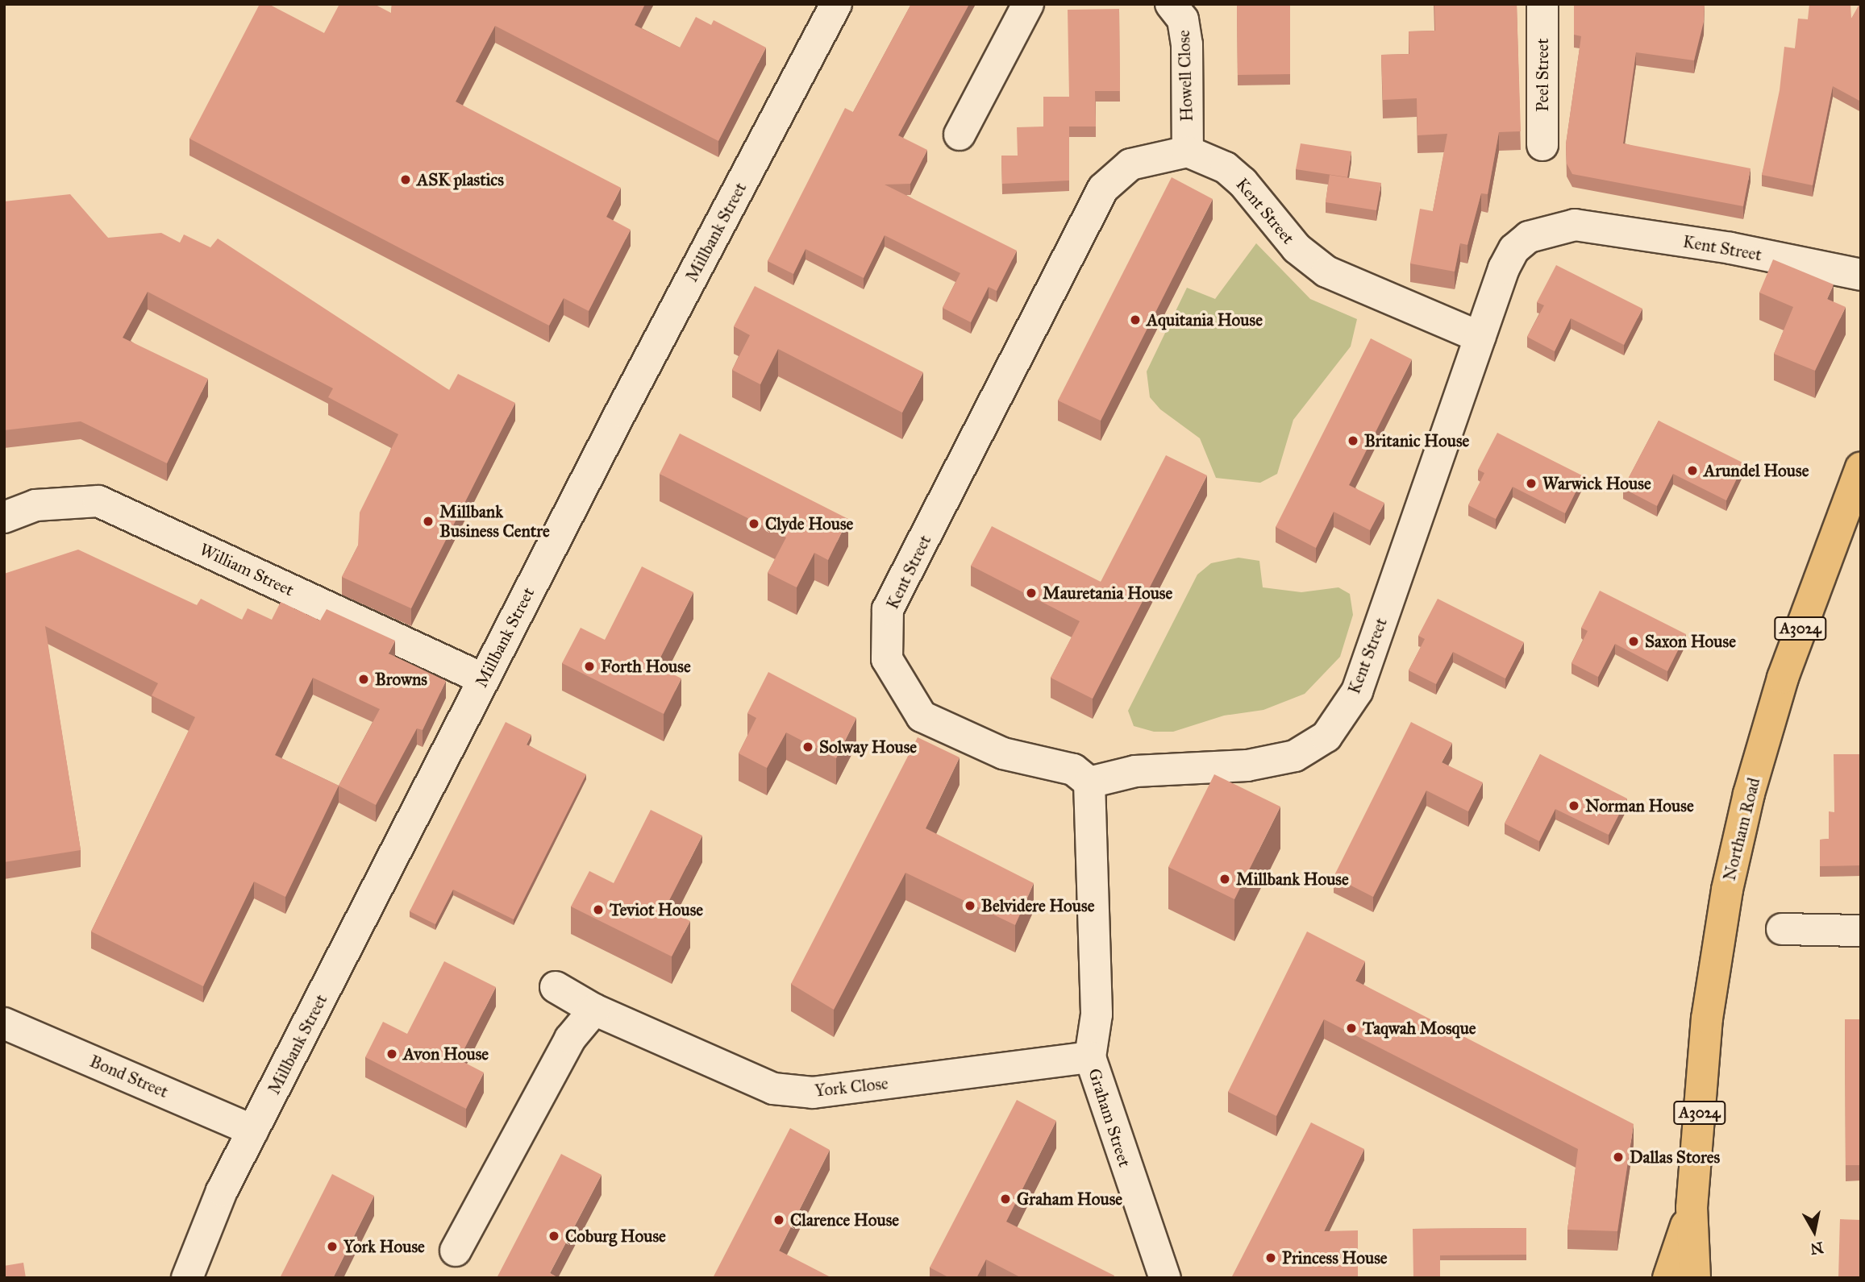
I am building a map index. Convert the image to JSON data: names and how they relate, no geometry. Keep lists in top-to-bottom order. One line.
{"streets":{"main road":["A3024","Northam Road"],"street":["Peel Street","Howell Close","Kent Street","Millbank Street","William Street","Bond Street","York Close","Graham Street"]},"crossings":[["Howell Close","Kent Street"],["Kent Street","Graham Street"],["Millbank Street","William Street"],["Millbank Street","Bond Street"],["York Close","Graham Street"]],"places":["ASK plastics","Aquitania House","Britanic House","Arundel House","Warwick House","Millbank Business Centre","Clyde House","Mauretania House","Saxon House","Forth House","Browns","Solway House","Norman House","Millbank House","Belvidere House","Teviot House","Taqwah Mosque","Avon House","Dallas Stores","Graham House","Clarence House","Coburg House","York House","Princess House"],"north":"bottom"}
